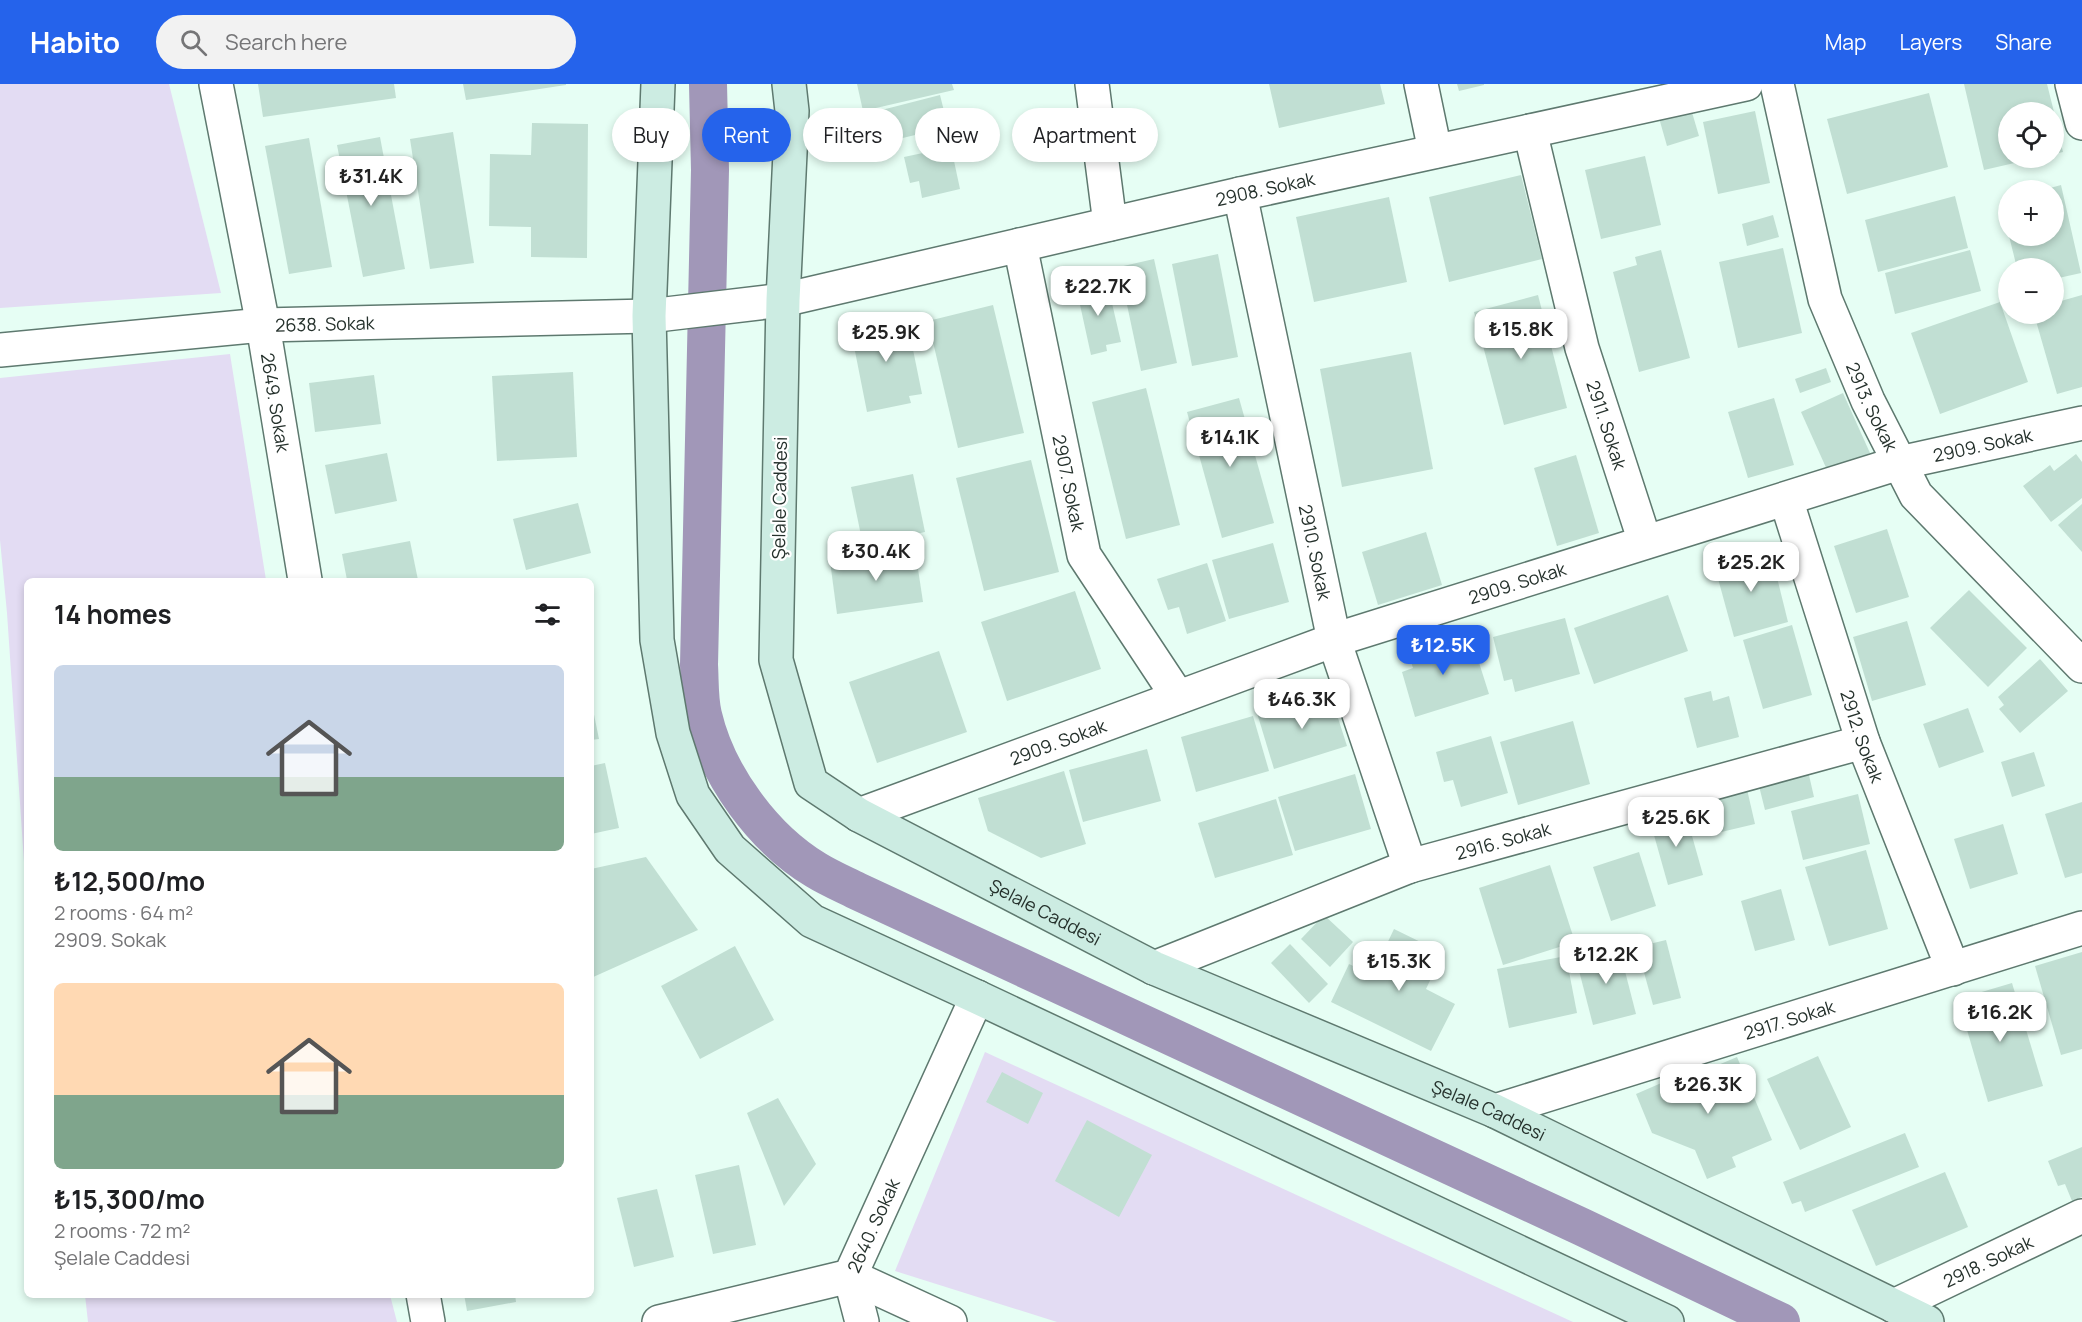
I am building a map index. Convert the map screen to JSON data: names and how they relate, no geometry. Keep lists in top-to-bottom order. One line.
{"streets":{"street":["2908. Sokak","2638. Sokak","2649. Sokak","2913. Sokak","2911. Sokak","2909. Sokak","2907. Sokak","Şelale Caddesi","2910. Sokak","2912. Sokak","2916. Sokak","2917. Sokak","2640. Sokak","2918. Sokak"]},"crossings":[["2908. Sokak","2638. Sokak"],["2908. Sokak","2911. Sokak"],["2908. Sokak","2907. Sokak"],["2908. Sokak","Şelale Caddesi"],["2908. Sokak","2910. Sokak"],["2638. Sokak","2649. Sokak"],["2638. Sokak","Şelale Caddesi"],["2913. Sokak","2909. Sokak"],["2911. Sokak","2909. Sokak"],["2909. Sokak","2907. Sokak"],["2909. Sokak","Şelale Caddesi"],["2909. Sokak","2910. Sokak"],["2909. Sokak","2912. Sokak"],["Şelale Caddesi","2916. Sokak"],["Şelale Caddesi","2917. Sokak"],["Şelale Caddesi","2918. Sokak"],["2910. Sokak","2916. Sokak"],["2912. Sokak","2916. Sokak"],["2912. Sokak","2917. Sokak"]],"page":{"header":"Habito","search":"Search here","nav":["Map","Layers","Share"],"map_buttons":["+","−"],"chip":["Buy","Rent","Filters","New","Apartment"],"price":["₺31.4K","₺22.7K","₺15.8K","₺25.9K","₺14.1K","₺30.4K","₺25.2K","₺12.5K","₺46.3K","₺25.6K","₺12.2K","₺15.3K","₺16.2K","₺26.3K"],"heading":"14 homes","list":[{"name":"₺12,500/mo","note":"2 rooms · 64 m² · 2909. Sokak"},{"name":"₺15,300/mo","note":"2 rooms · 72 m² · Şelale Caddesi"}]}}
